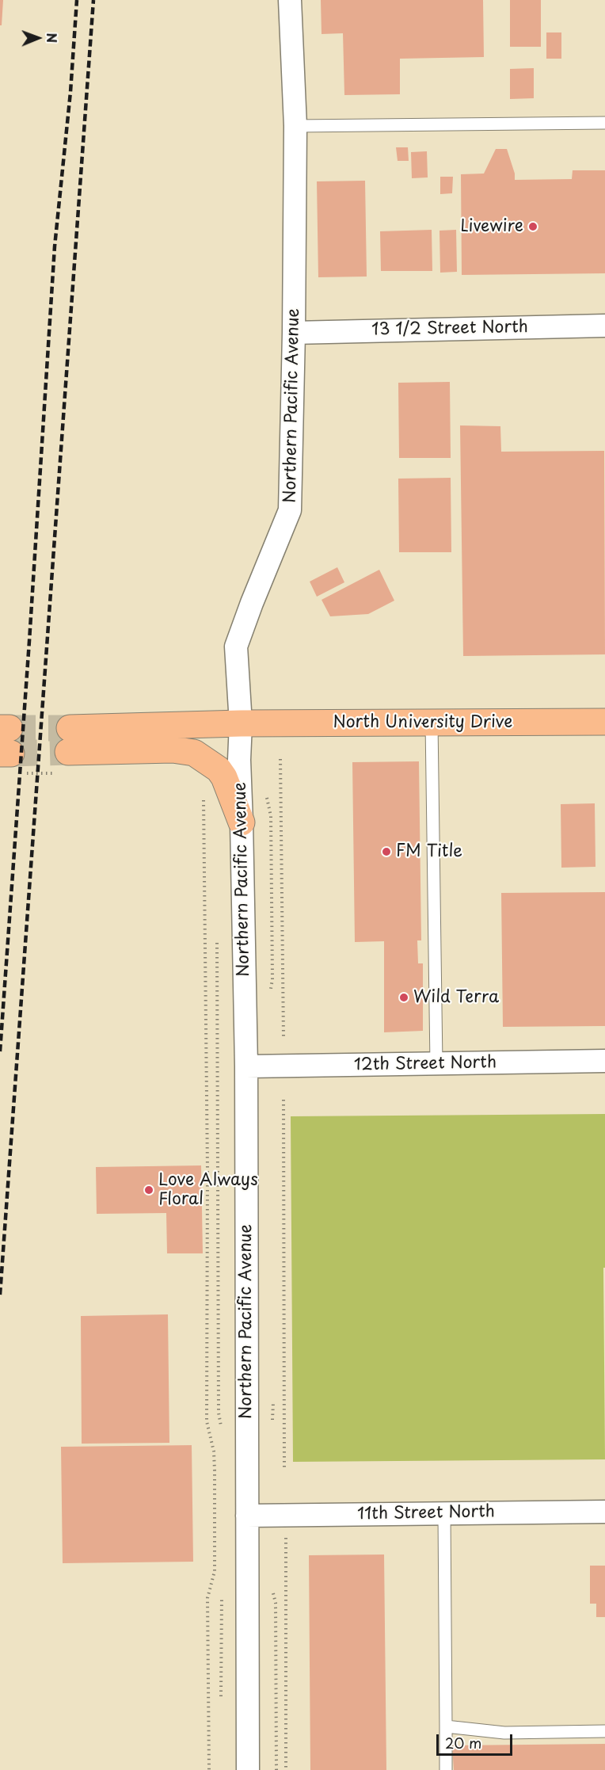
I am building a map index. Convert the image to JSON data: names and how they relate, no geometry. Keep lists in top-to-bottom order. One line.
{"streets":{"main road":["North University Drive"],"street":["13 1/2 Street North","Northern Pacific Avenue","12th Street North","11th Street North"]},"crossings":[["13 1/2 Street North","Northern Pacific Avenue"],["Northern Pacific Avenue","North University Drive"],["Northern Pacific Avenue","12th Street North"],["Northern Pacific Avenue","11th Street North"]],"places":["Livewire","FM Title","Wild Terra","Love Always Floral"],"scale_bar":"20 m","north":"right"}
